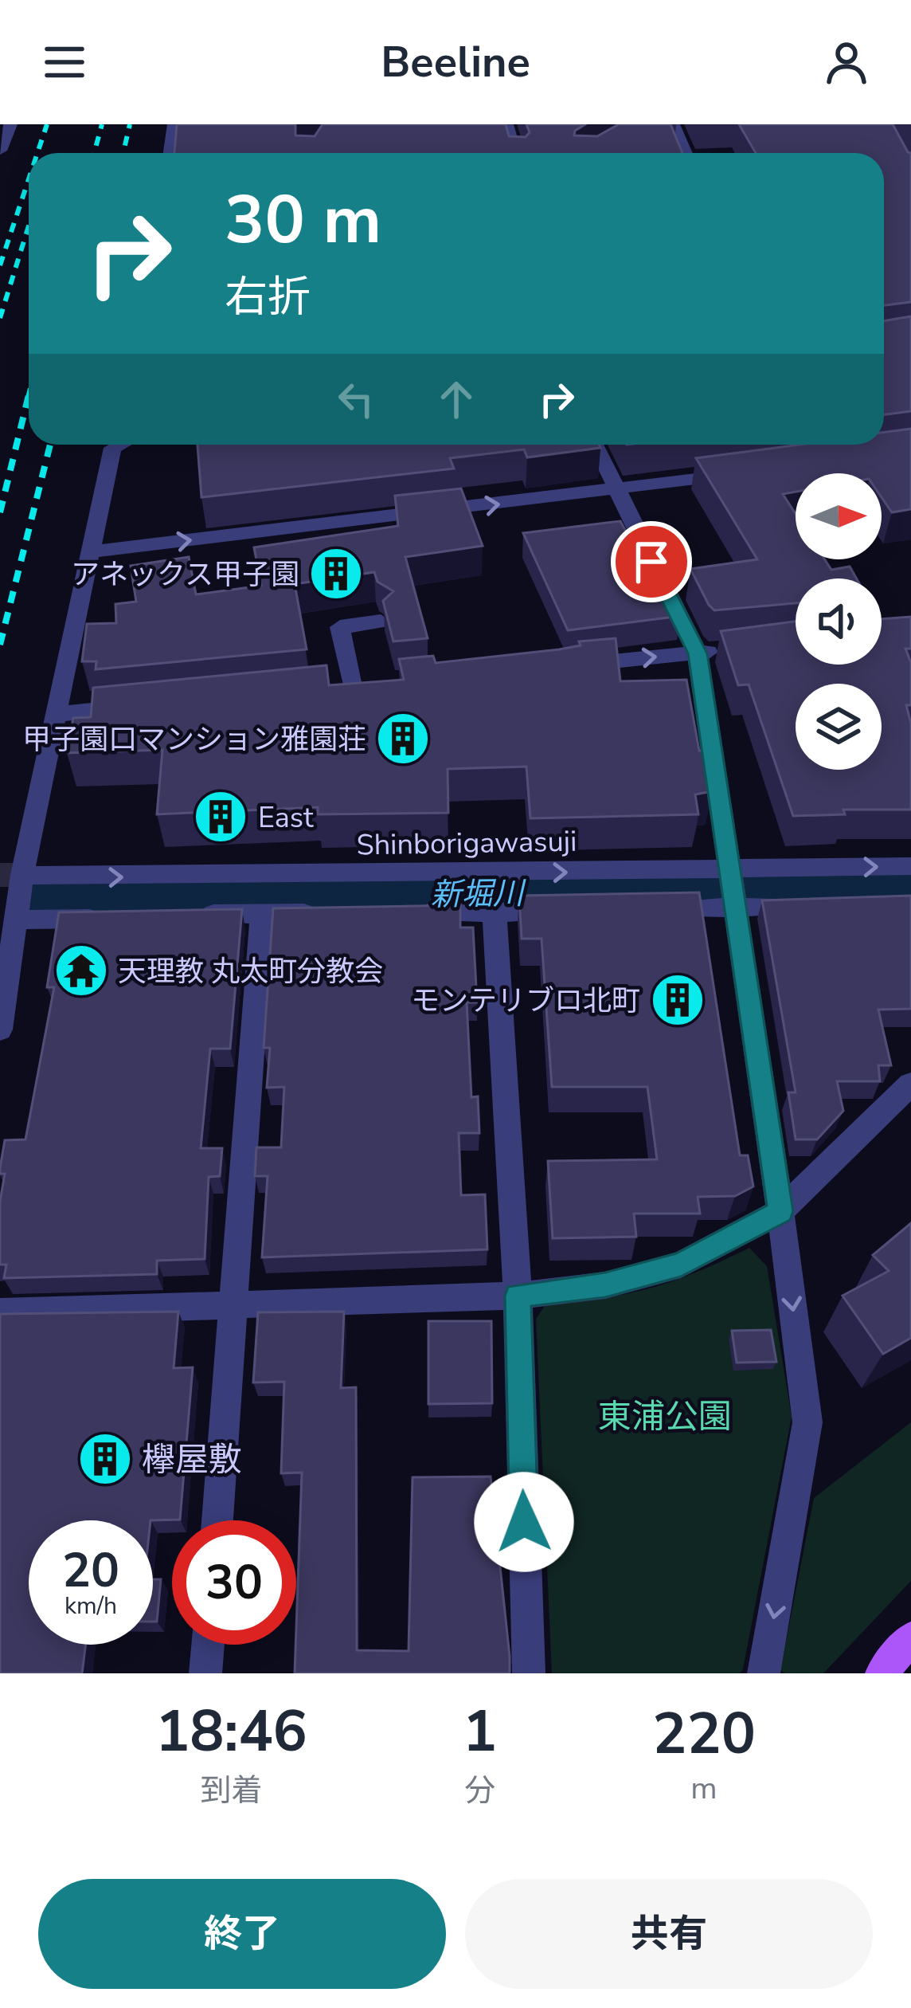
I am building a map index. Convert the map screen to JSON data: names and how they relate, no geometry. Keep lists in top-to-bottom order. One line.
{"streets":{"street":["Shinborigawasuji"]},"water":["新堀川"],"parks":["東浦公園"],"places":{"building":["アネックス甲子園","甲子園口マンション雅園荘","East","モンテリブロ北町","欅屋敷"],"temple":["天理教 丸太町分教会"]},"north":"right","page":{"header":"Beeline","turn":["30 m","右折"],"speed":"20 km/h","limit":"30","eta":["18:46","到着","1","分","220","m"],"buttons":["終了","共有"]}}
